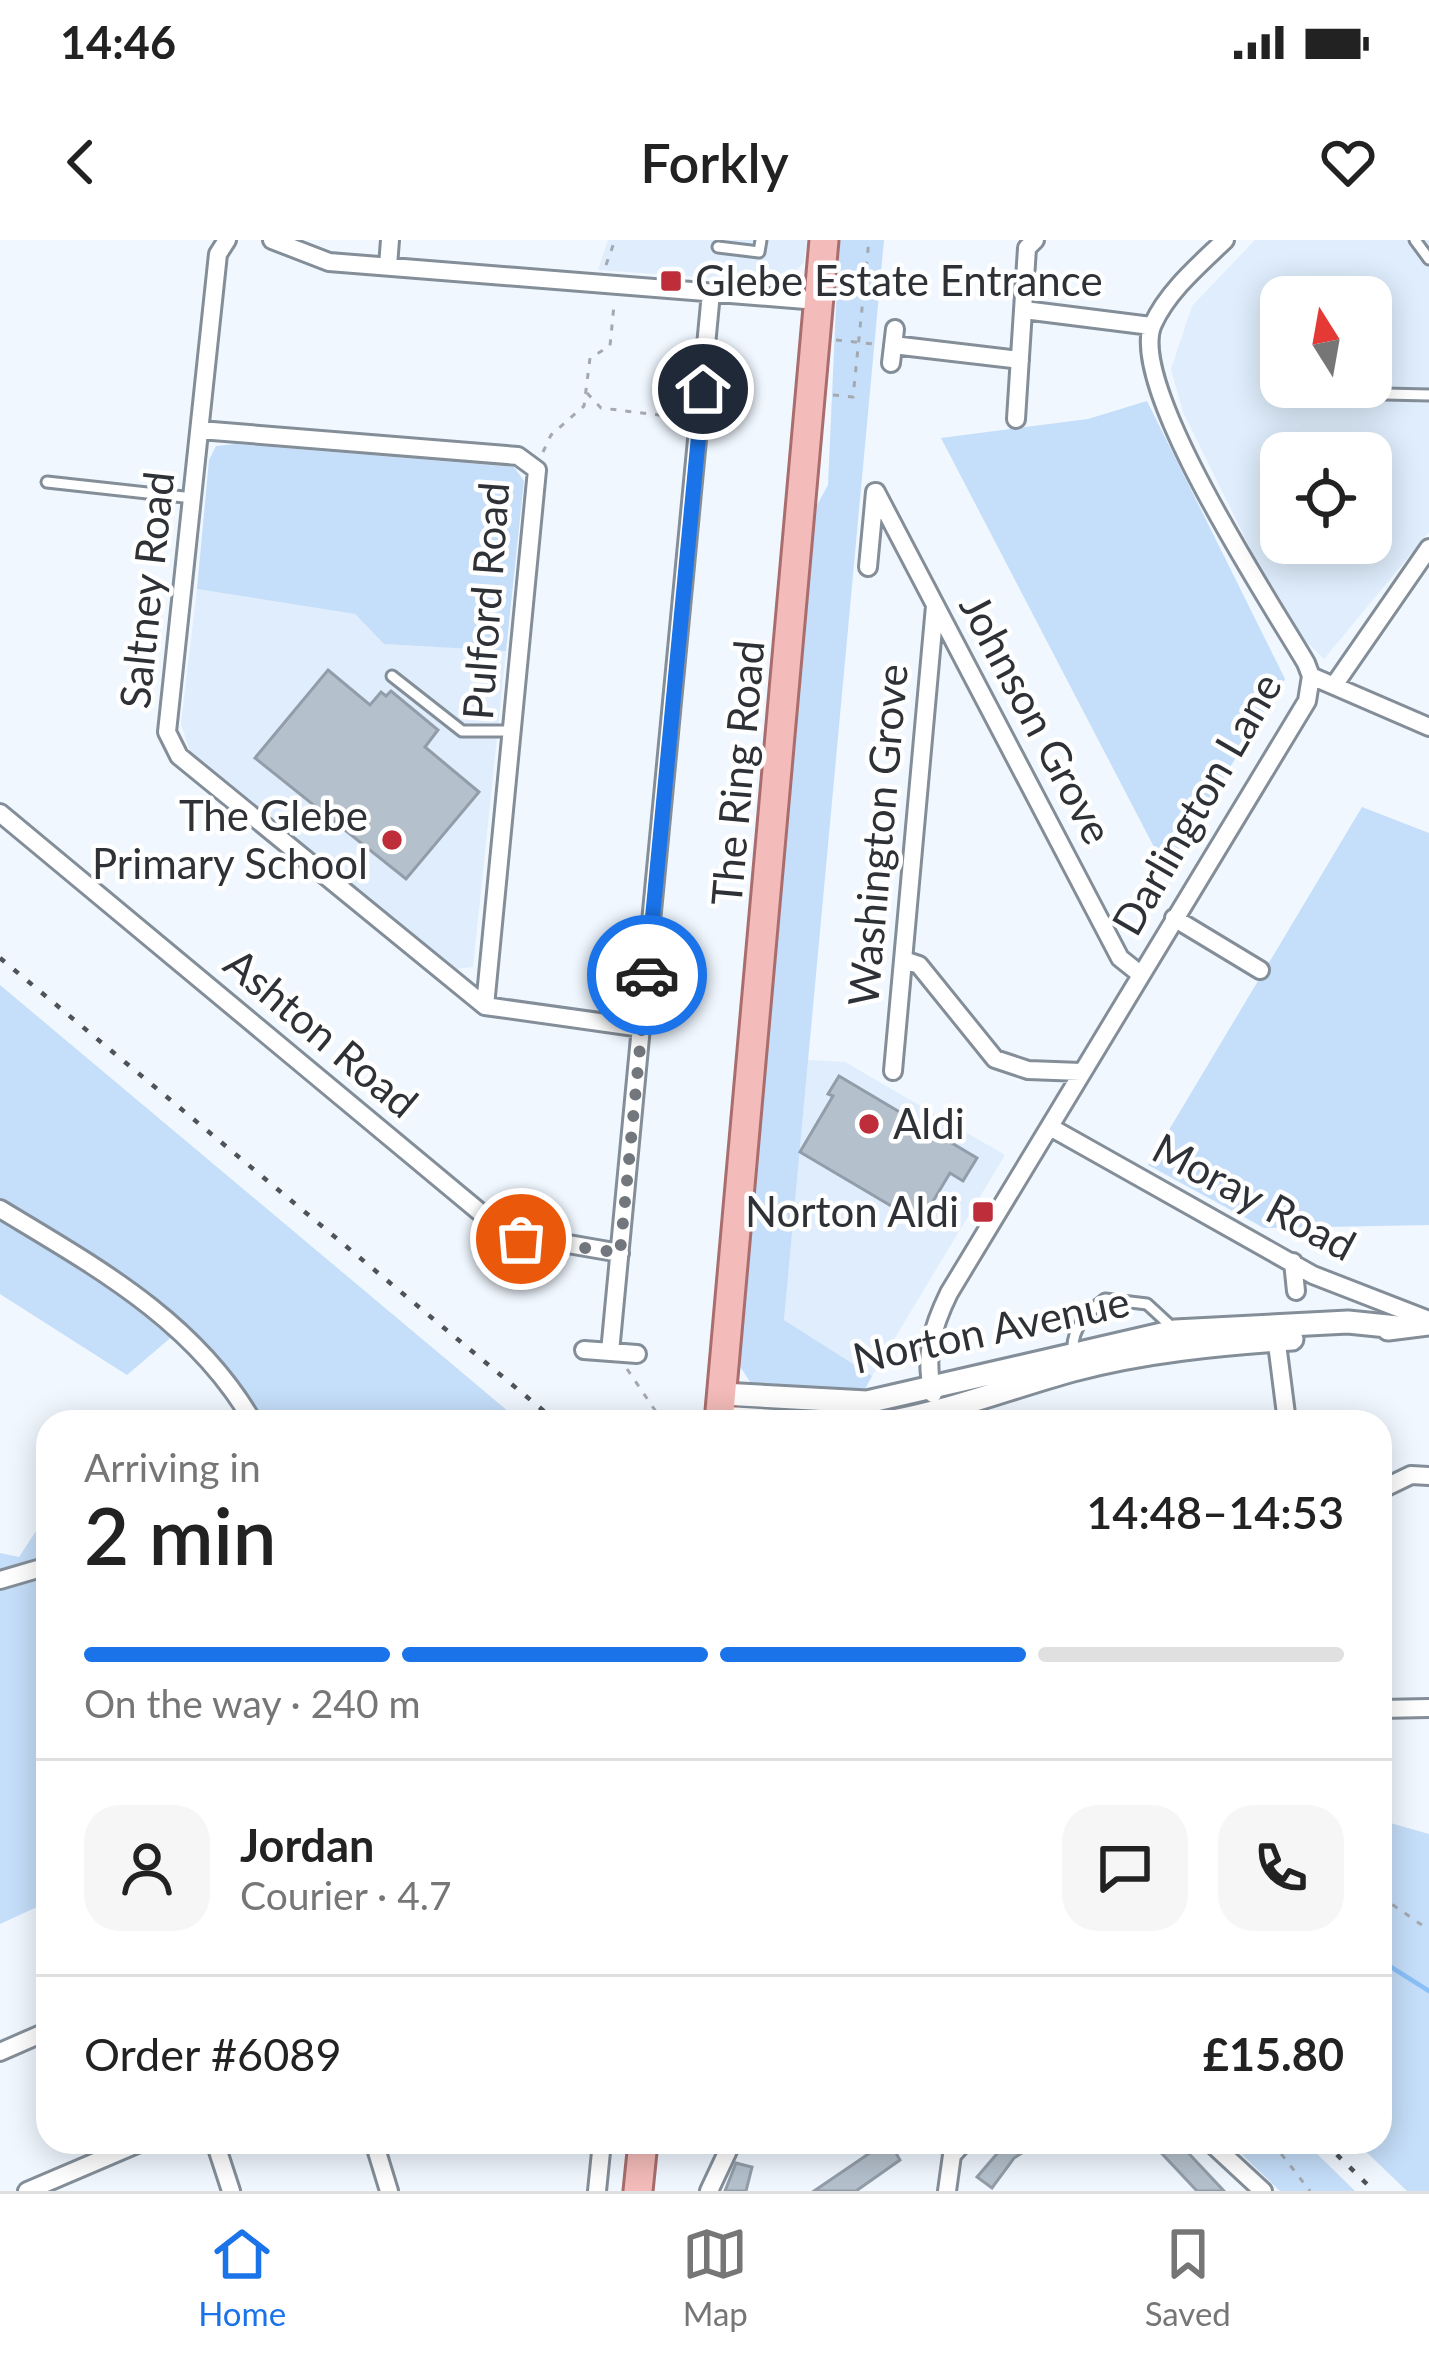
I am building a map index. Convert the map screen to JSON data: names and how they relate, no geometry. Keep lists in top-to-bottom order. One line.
{"streets":{"main road":["The Ring Road"],"street":["Saltney Road","Pulford Road","Johnson Grove","Darlington Lane","Washington Grove","Ashton Road","Moray Road","Norton Avenue"]},"crossings":[["Saltney Road","Pulford Road"],["Johnson Grove","Darlington Lane"],["Johnson Grove","Washington Grove"],["Darlington Lane","Moray Road"],["Darlington Lane","Norton Avenue"],["Moray Road","Norton Avenue"]],"places":{"transit":["Glebe Estate Entrance","Norton Aldi"],"other":["The Glebe Primary School","Aldi"]},"north":"top","page":{"status":"14:46","header":"Forkly","heading":["2 min","Arriving in","14:48–14:53"],"panel":["Jordan","Courier · 4.7","Order #6089","£15.80"],"bar":"On the way · 240 m","tabs":["Home","Map","Saved"]}}
